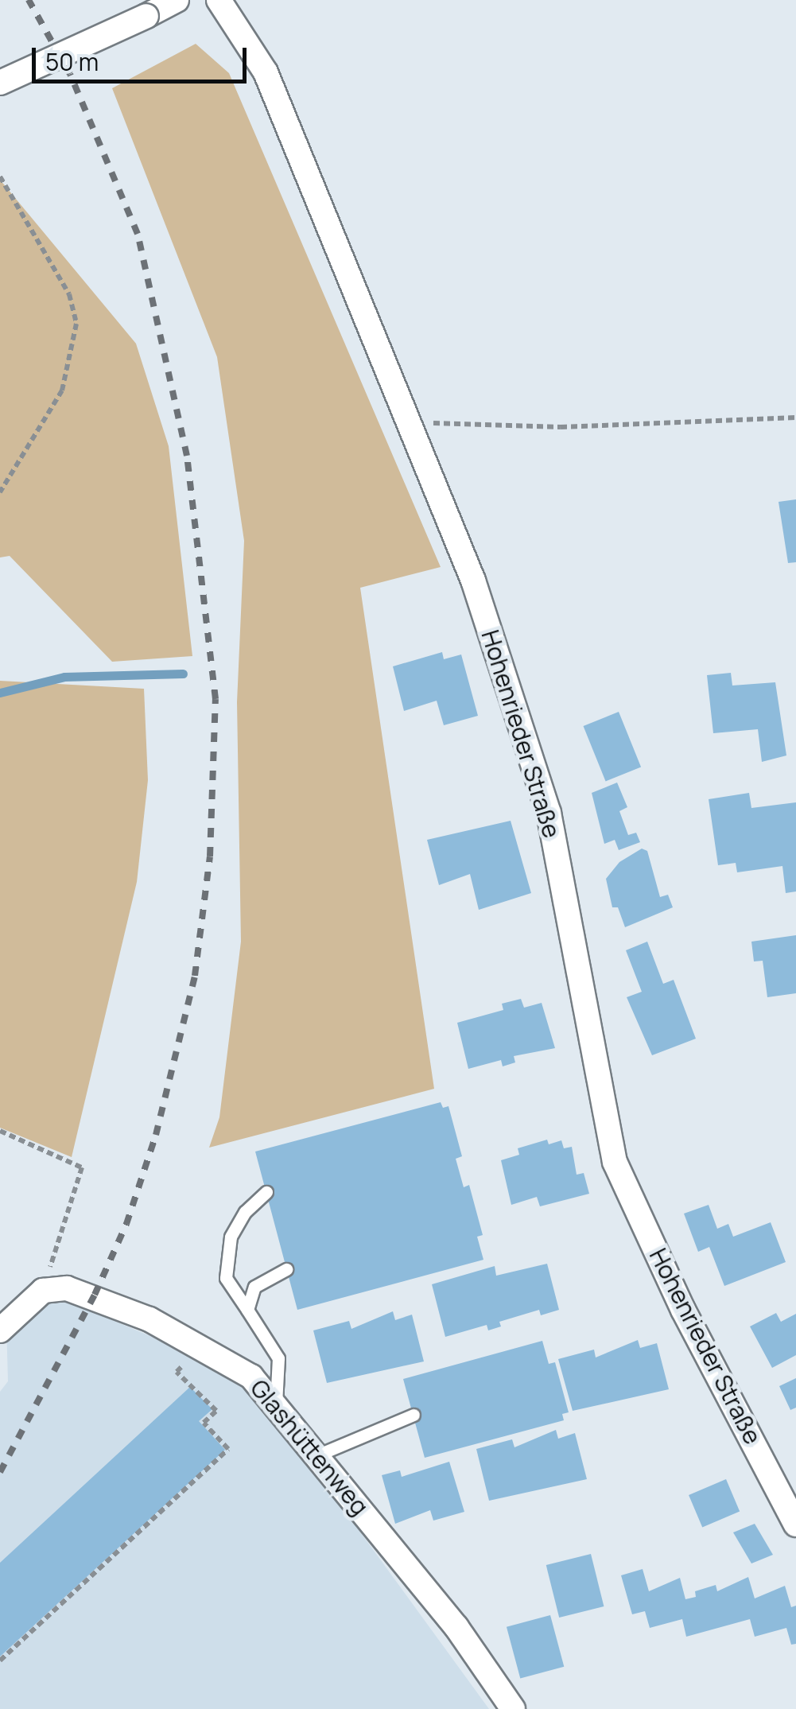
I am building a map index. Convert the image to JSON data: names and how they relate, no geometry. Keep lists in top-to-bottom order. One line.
{"streets":{"street":["Hohenrieder Straße","Glashüttenweg"]},"scale_bar":"50 m"}
